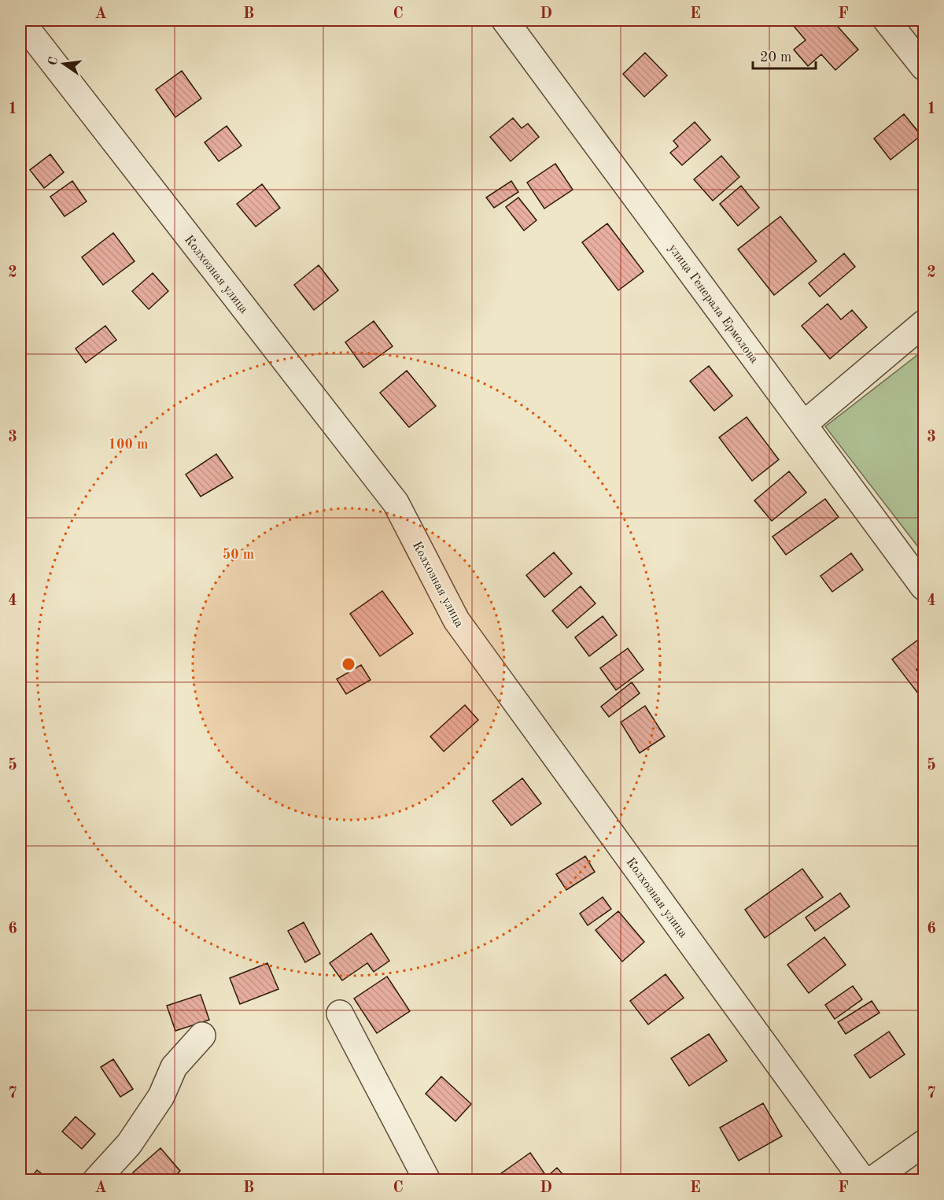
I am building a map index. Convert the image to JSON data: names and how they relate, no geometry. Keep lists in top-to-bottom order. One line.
{"streets":{"street":["Колхозная улица","улица Генерала Ермолова"]},"scale_bar":"20 m","north":"left","grid":{"columns":["A","B","C","D","E","F"],"rows":["1","2","3","4","5","6","7"]},"rings":["100 m","50 m"]}
